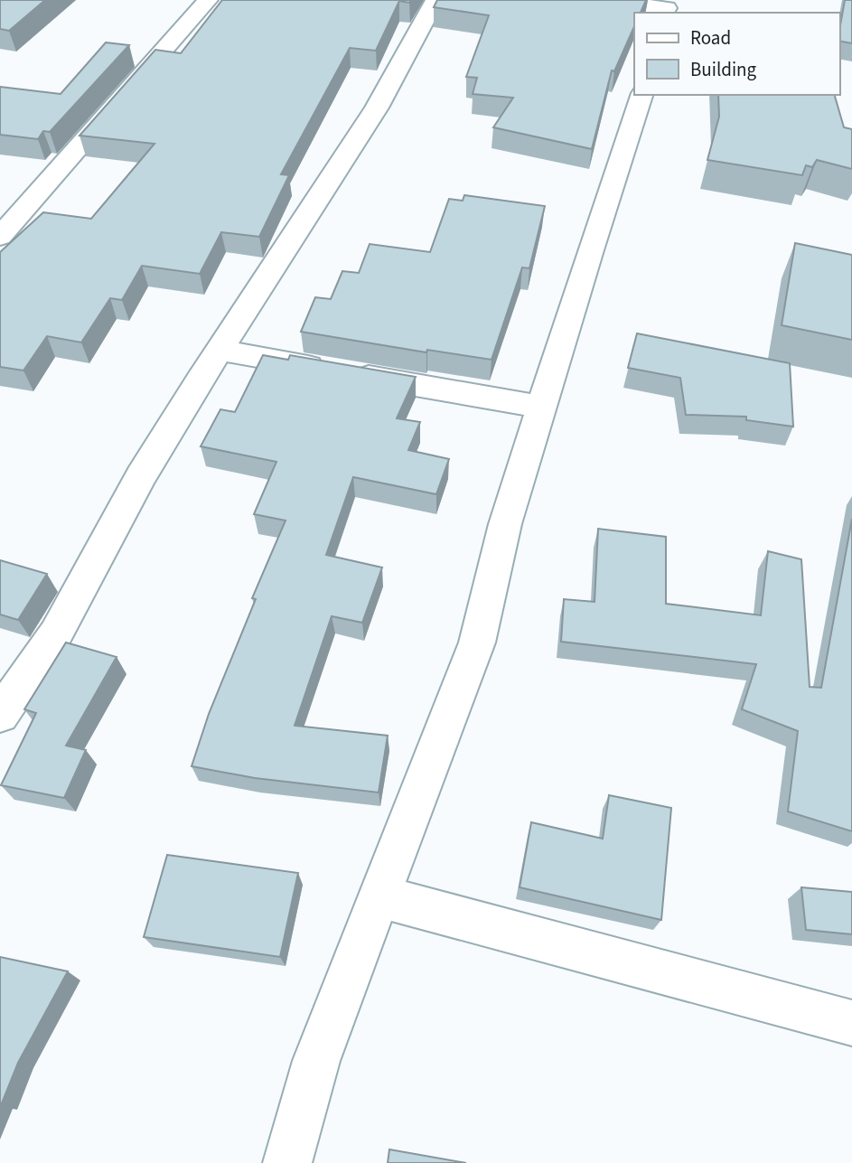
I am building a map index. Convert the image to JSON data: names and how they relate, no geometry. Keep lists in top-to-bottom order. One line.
{"legend":["Road","Building"]}
